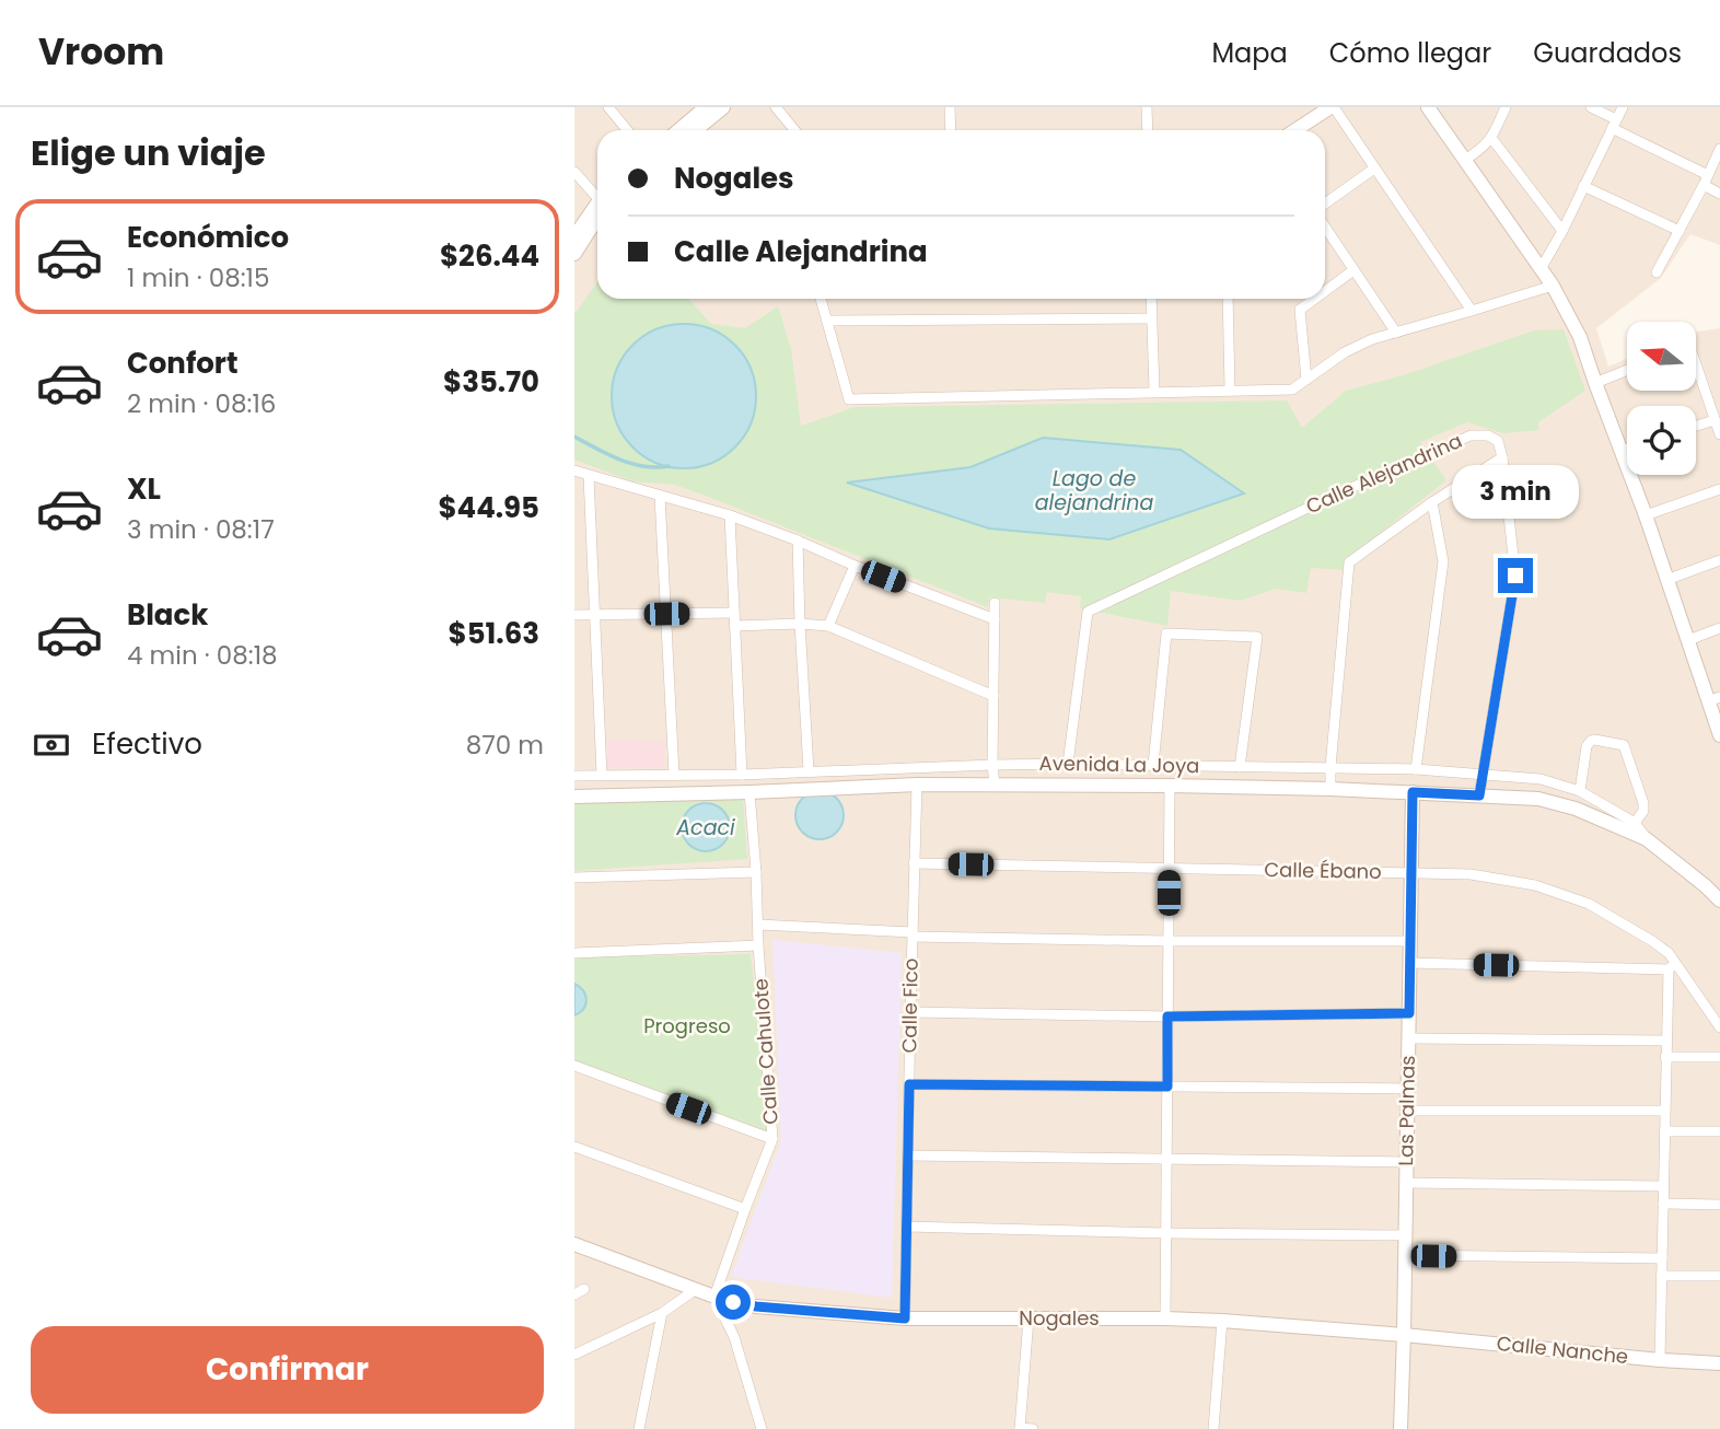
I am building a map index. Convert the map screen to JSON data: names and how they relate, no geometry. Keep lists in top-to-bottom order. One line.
{"streets":{"street":["Calle Alejandrina","Avenida La Joya","Calle Ébano","Calle Fico","Calle Cahulote","Las Palmas","Nogales","Calle Nanche"]},"crossings":[["Calle Alejandrina","Avenida La Joya"],["Avenida La Joya","Calle Fico"],["Avenida La Joya","Calle Cahulote"],["Avenida La Joya","Las Palmas"],["Calle Ébano","Calle Fico"],["Calle Ébano","Las Palmas"],["Calle Fico","Nogales"],["Calle Cahulote","Nogales"],["Las Palmas","Nogales"],["Las Palmas","Calle Nanche"],["Nogales","Calle Nanche"]],"water":["Lago de alejandrina","Acaci"],"parks":["Progreso"],"north":"left","page":{"header":"Vroom","nav":["Mapa","Cómo llegar","Guardados"],"heading":"Elige un viaje","banner":["Nogales","Calle Alejandrina"],"list":[{"name":"Económico","note":"1 min · 08:15","value":"$26.44"},{"name":"Confort","note":"2 min · 08:16","value":"$35.70"},{"name":"XL","note":"3 min · 08:17","value":"$44.95"},{"name":"Black","note":"4 min · 08:18","value":"$51.63"}],"bubble":"3 min","pay":["Efectivo","870 m"],"buttons":"Confirmar"}}
